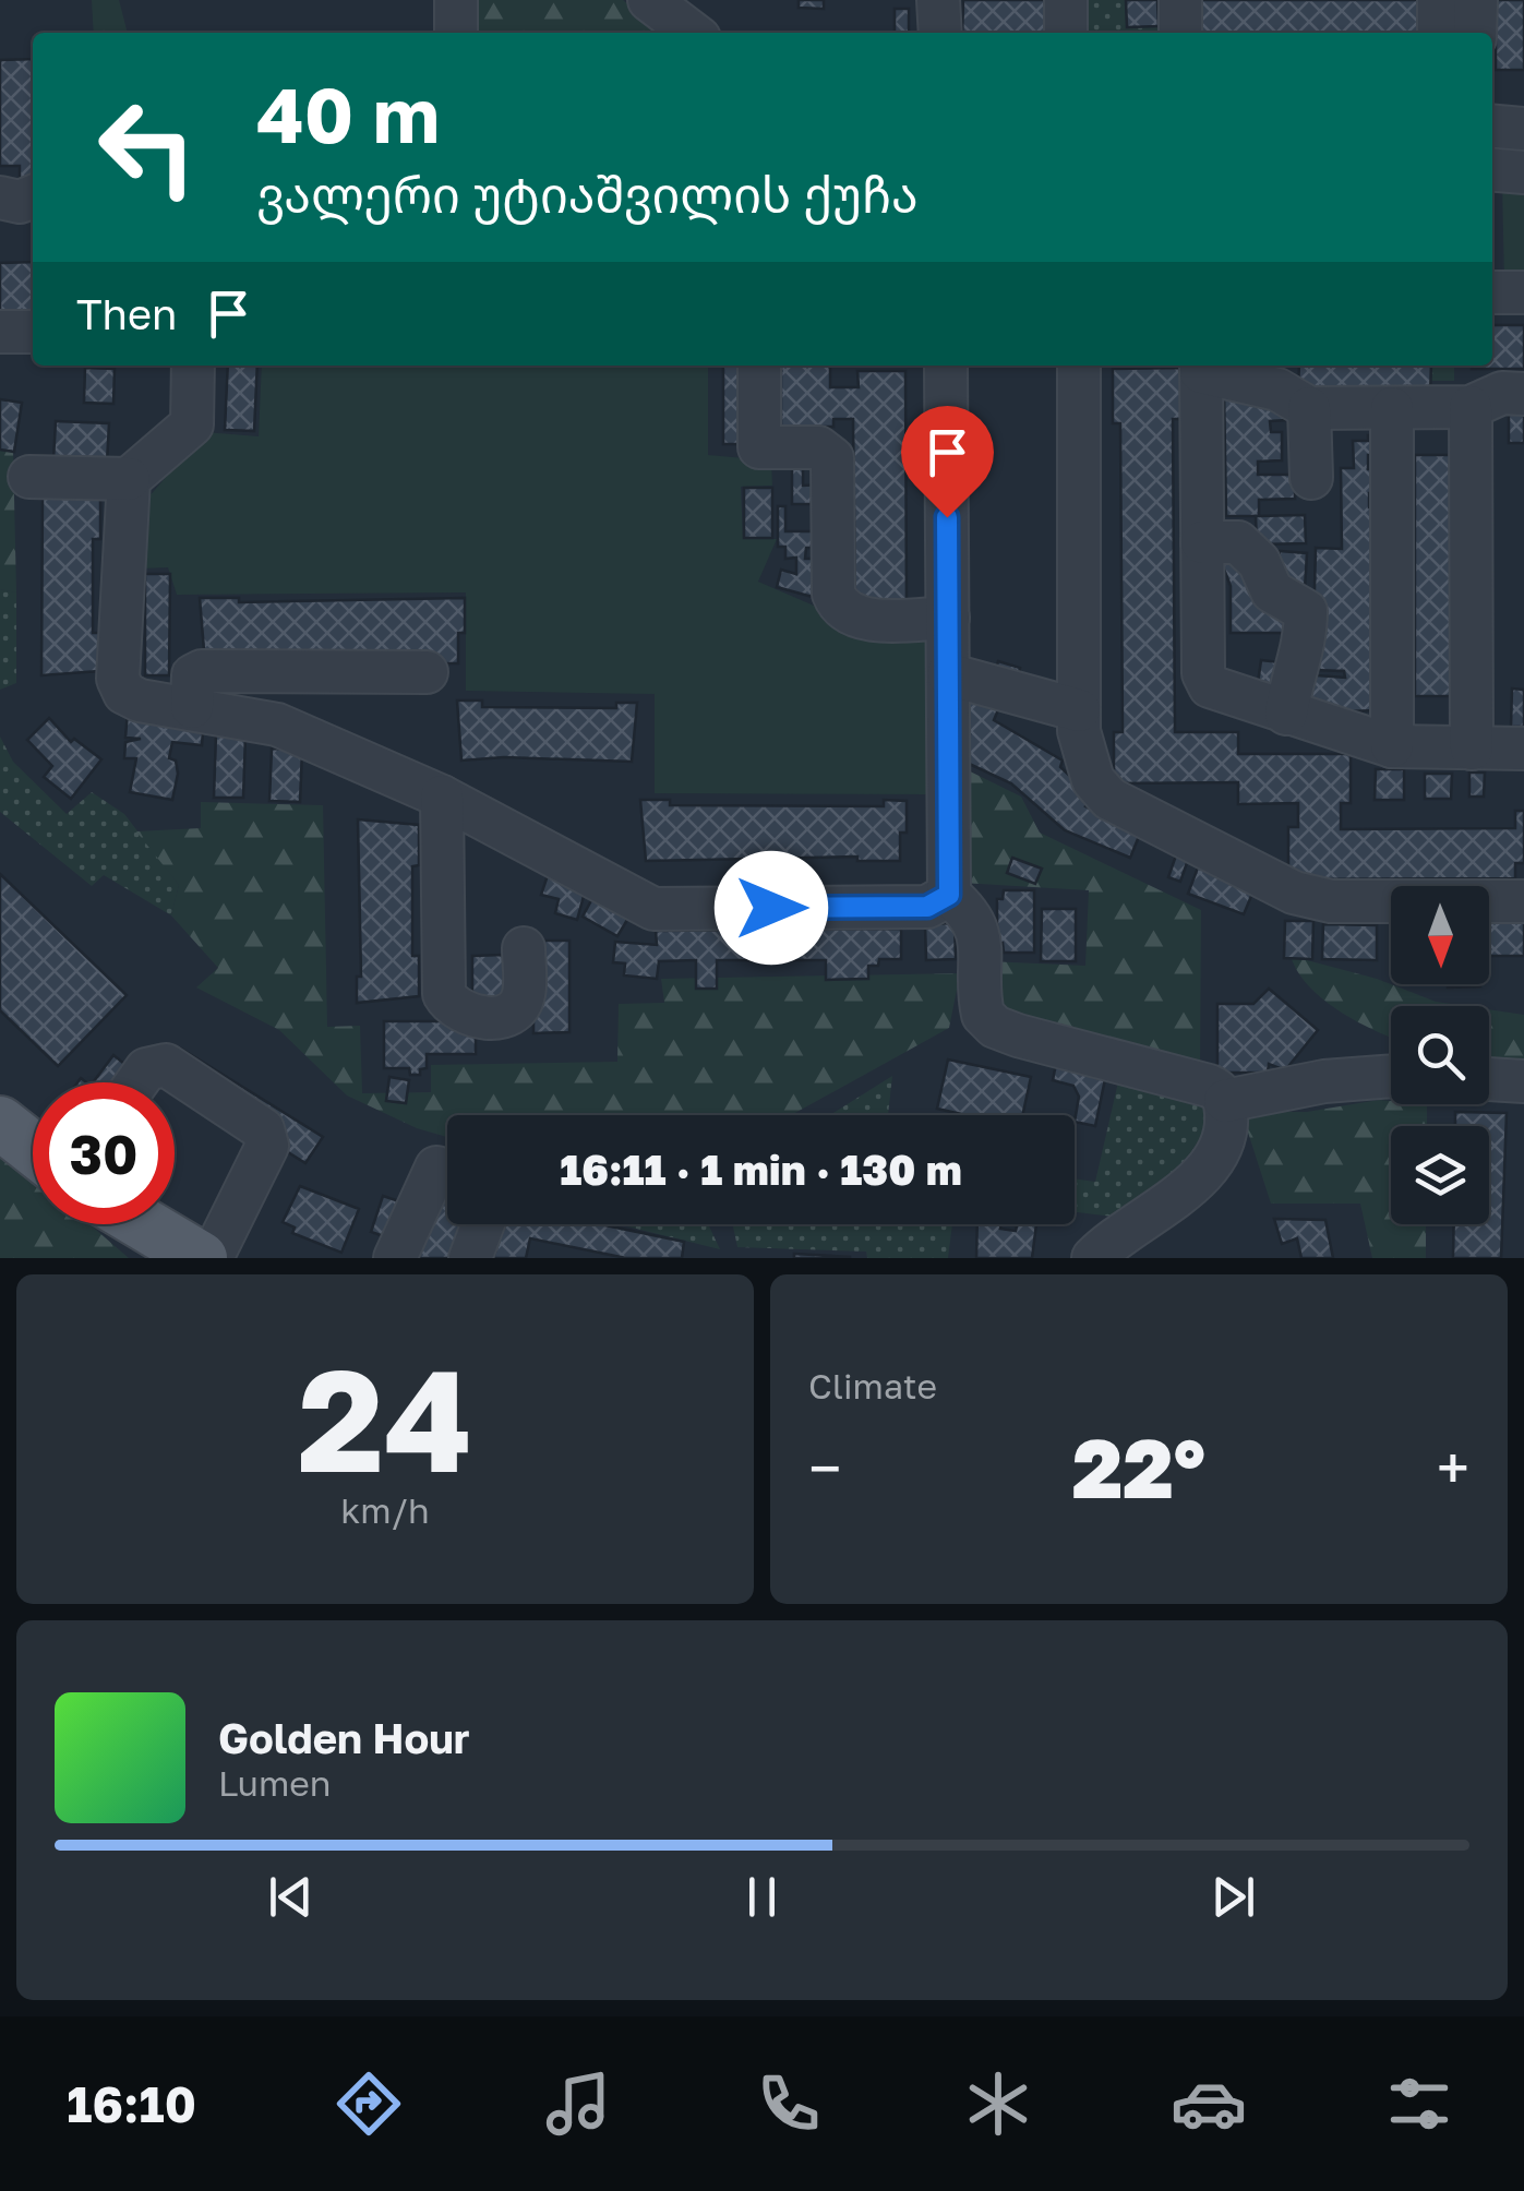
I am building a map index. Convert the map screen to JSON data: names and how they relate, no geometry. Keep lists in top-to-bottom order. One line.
{"north":"bottom","page":{"turn":["40 m","ვალერი უტიაშვილის ქუჩა"],"then":"Then","limit":"30","trip":"16:11 · 1 min · 130 m","tile":[["24","km/h"],"Climate"],"heat":["−","22°","+"],"song":["Golden Hour","Lumen"],"tabs":"16:10"}}
